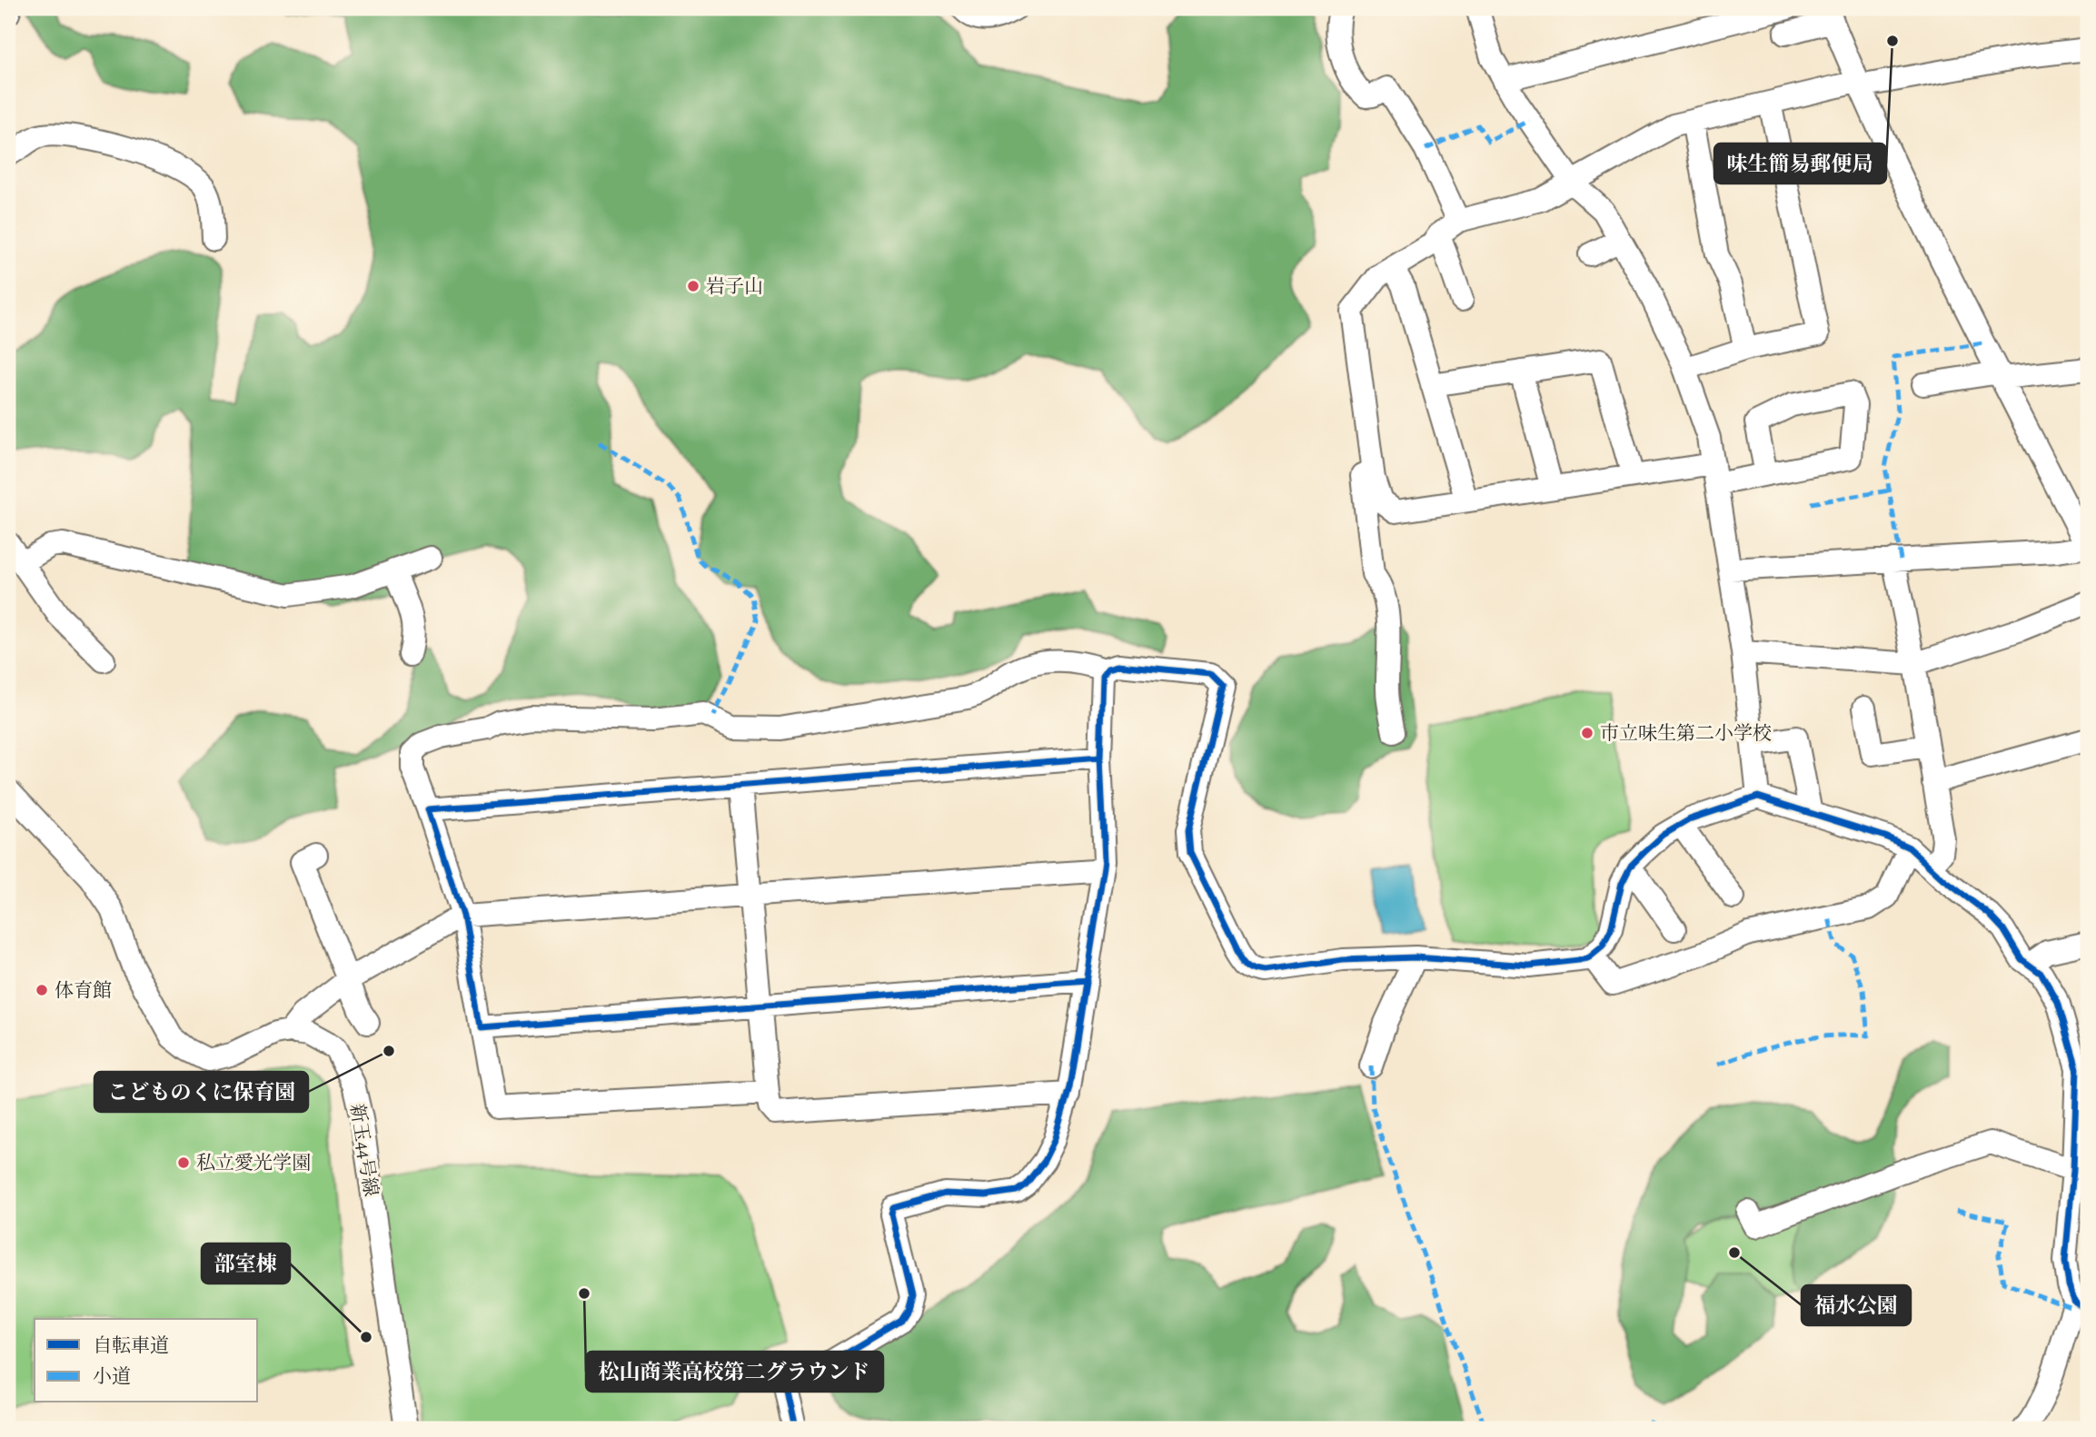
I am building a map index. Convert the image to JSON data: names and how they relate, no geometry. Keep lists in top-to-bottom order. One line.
{"streets":{"street":["新玉44号線"]},"places":["味生簡易郵便局","岩子山","市立味生第二小学校","体育館","こどものくに保育園","私立愛光学園","福水公園","松山商業高校第二グラウンド","部室棟"],"legend":["自転車道","小道"]}
